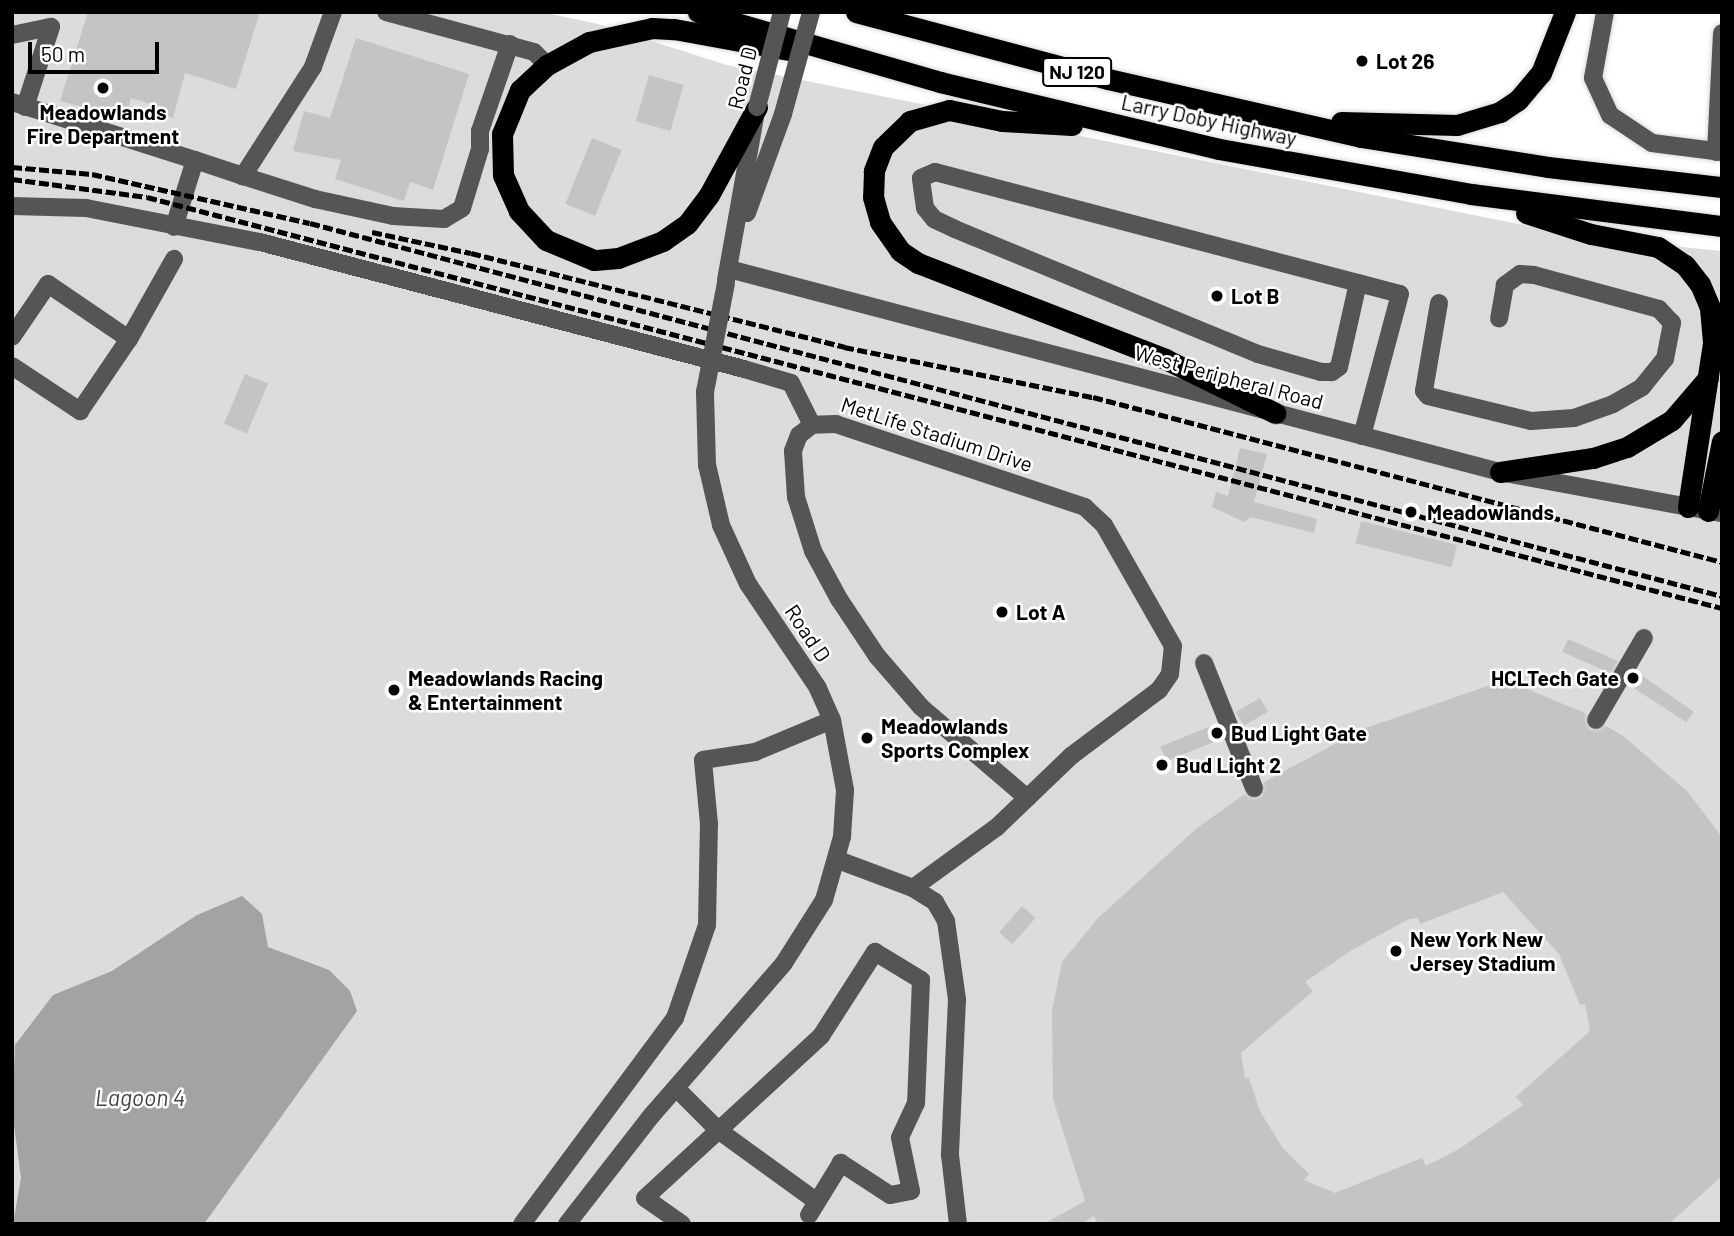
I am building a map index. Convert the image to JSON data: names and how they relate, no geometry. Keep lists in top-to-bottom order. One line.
{"streets":{"highway":["NJ 120","Larry Doby Highway"],"street":["Road D","West Peripheral Road","MetLife Stadium Drive"]},"crossings":[["Road D","West Peripheral Road"]],"water":["Lagoon 4"],"places":["Lot 26","Meadowlands Fire Department","Lot B","Meadowlands","Lot A","HCLTech Gate","Meadowlands Racing & Entertainment","Bud Light Gate","Meadowlands Sports Complex","Bud Light 2","New York New Jersey Stadium"],"scale_bar":"50 m"}
